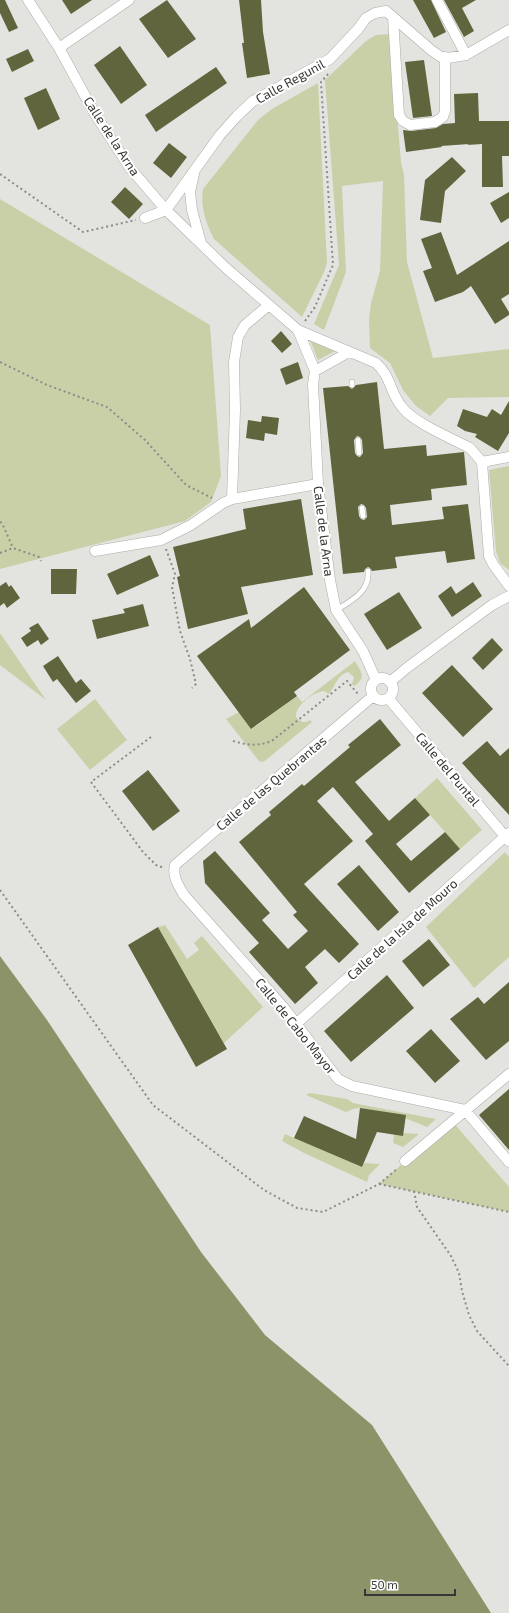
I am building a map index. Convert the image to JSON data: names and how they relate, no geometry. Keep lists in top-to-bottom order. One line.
{"streets":{"street":["Calle Regunil","Calle de la Arna","Calle del Puntal","Calle de las Quebrantas","Calle de la Isla de Mouro","Calle de Cabo Mayor"]},"crossings":[["Calle Regunil","Calle de la Arna"],["Calle de la Arna","Calle del Puntal"],["Calle de la Arna","Calle de las Quebrantas"],["Calle del Puntal","Calle de las Quebrantas"],["Calle del Puntal","Calle de la Isla de Mouro"],["Calle de las Quebrantas","Calle de Cabo Mayor"],["Calle de la Isla de Mouro","Calle de Cabo Mayor"]],"scale_bar":"50 m"}
